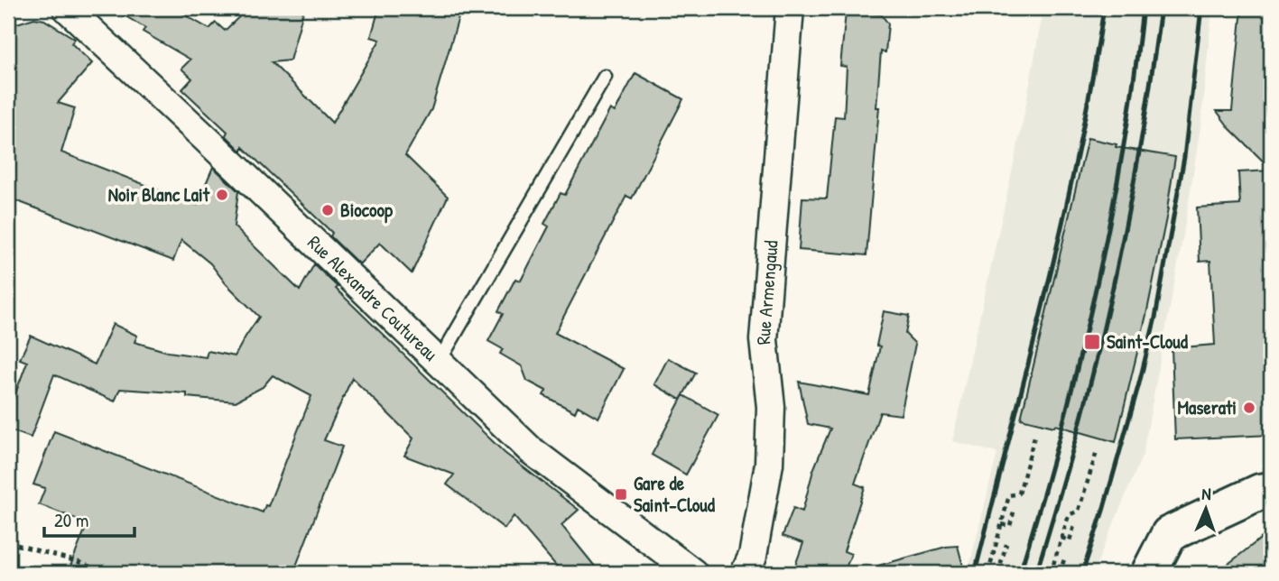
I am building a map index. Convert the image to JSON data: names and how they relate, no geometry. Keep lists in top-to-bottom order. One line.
{"streets":{"street":["Rue Armengaud","Rue Alexandre Coutureau"]},"places":{"other":["Noir Blanc Lait","Biocoop","Maserati"],"transit":["Saint-Cloud","Gare de Saint-Cloud"]},"scale_bar":"20 m","north":"top"}
